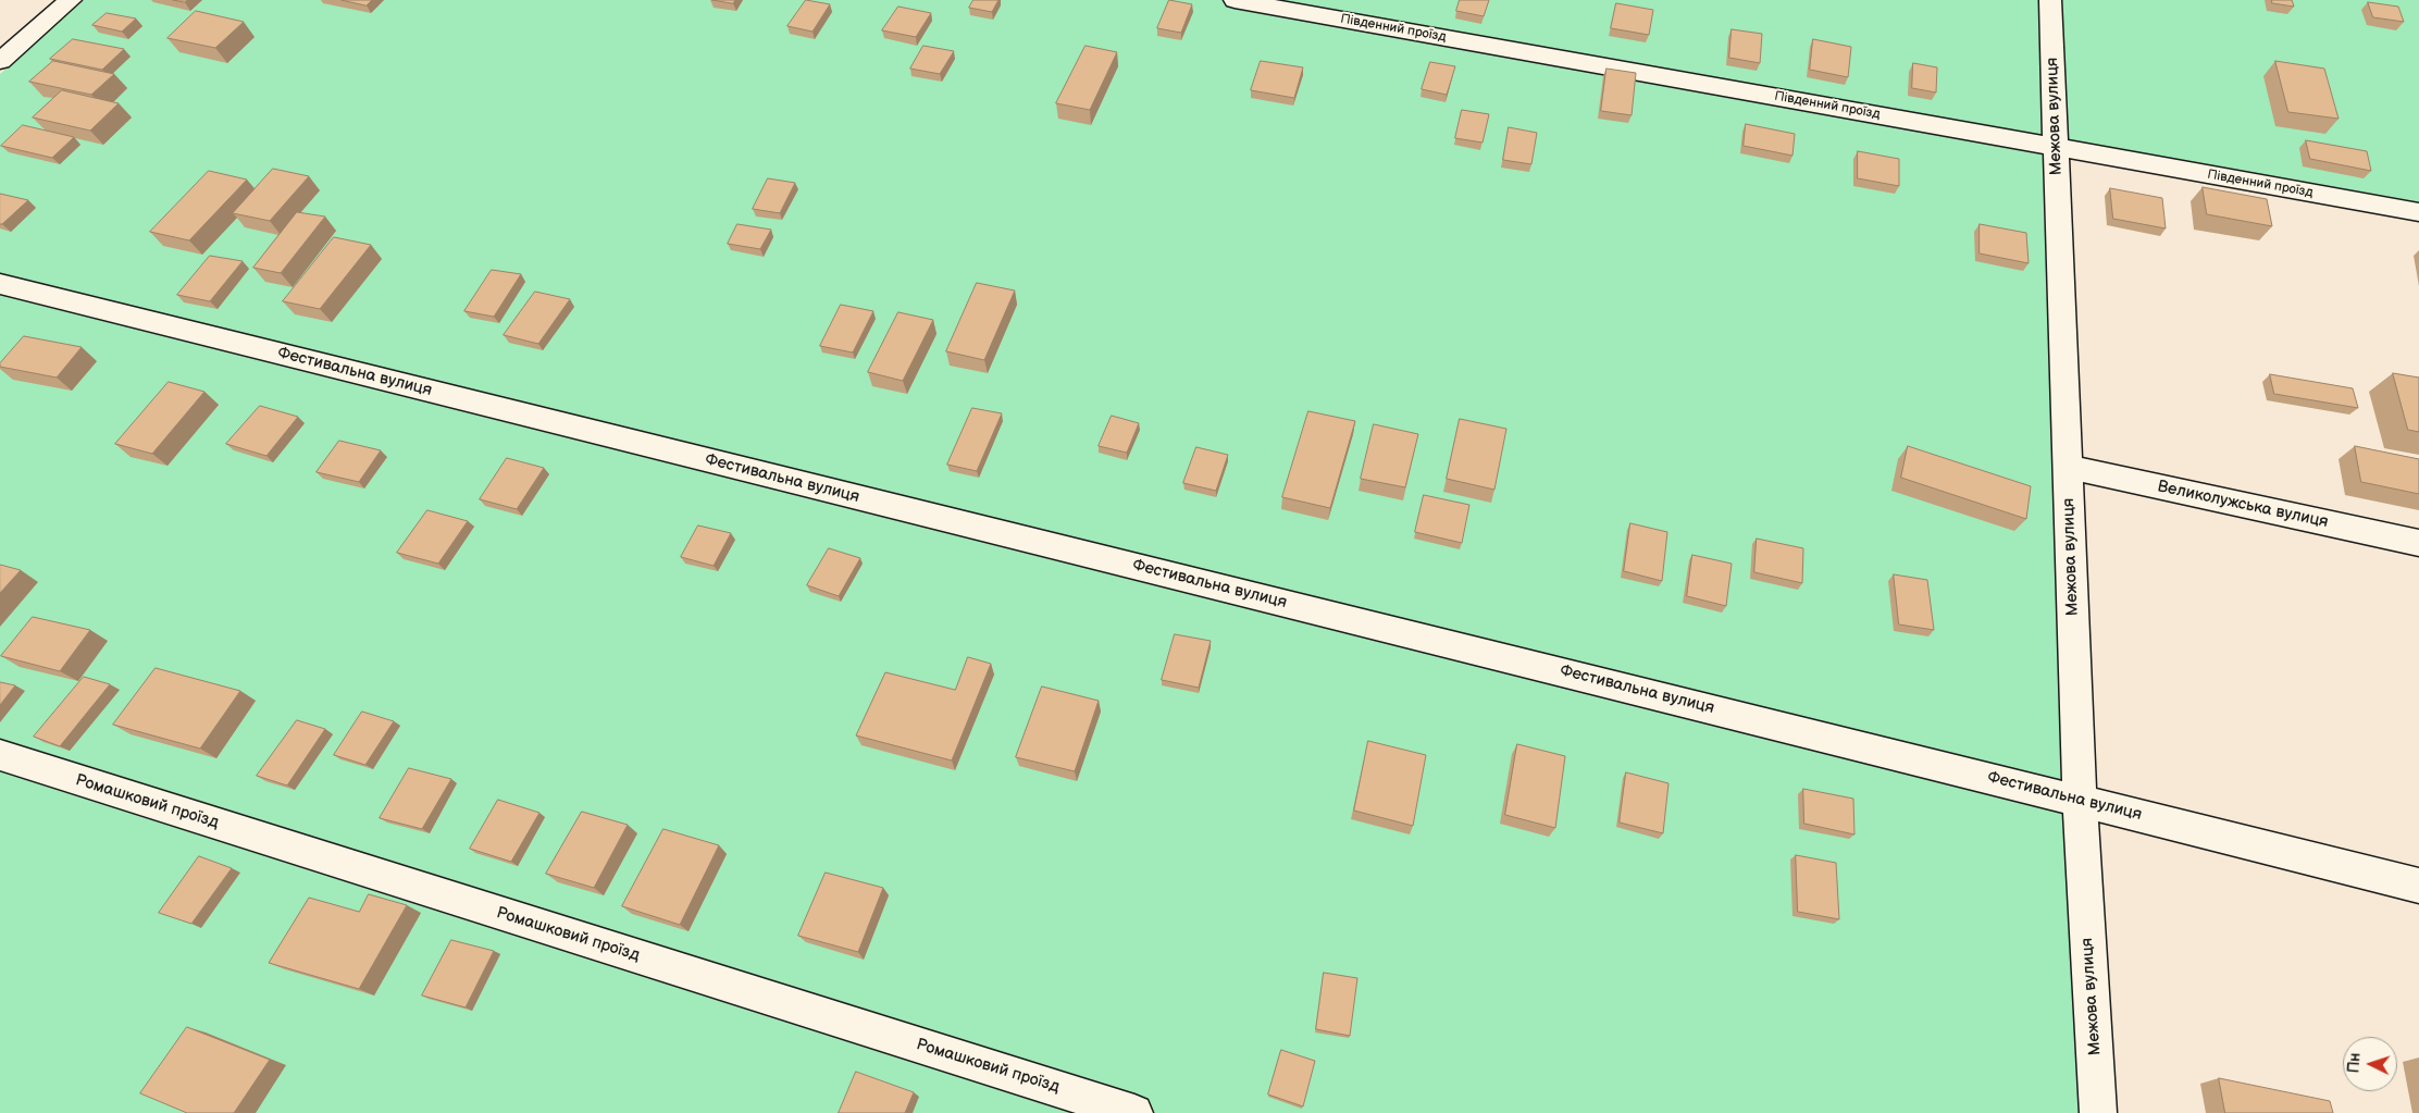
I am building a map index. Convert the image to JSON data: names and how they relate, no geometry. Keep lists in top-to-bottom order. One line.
{"streets":{"street":["Південний проїзд","Межова вулиця","Фестивальна вулиця","Великолужська вулиця","Ромашковий проїзд"]},"crossings":[["Південний проїзд","Межова вулиця"],["Межова вулиця","Фестивальна вулиця"],["Межова вулиця","Великолужська вулиця"]],"north":"left"}
